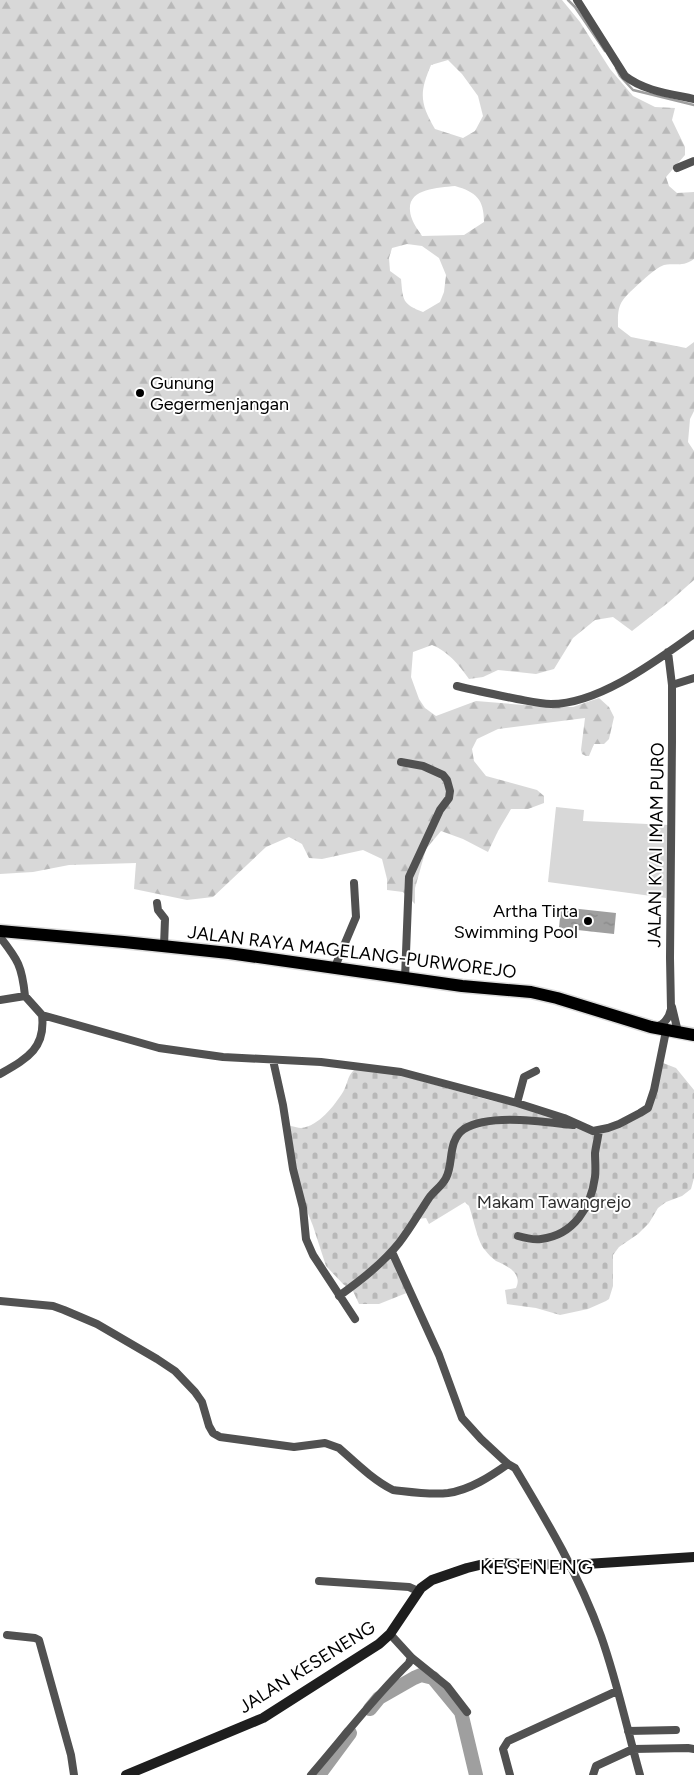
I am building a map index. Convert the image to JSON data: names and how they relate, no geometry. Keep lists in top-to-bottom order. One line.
{"streets":{"main road":["JALAN RAYA MAGELANG-PURWOREJO"],"street":["JALAN KYAI IMAM PURO","JALAN KESENENG"]},"crossings":[["JALAN KYAI IMAM PURO","JALAN RAYA MAGELANG-PURWOREJO"]],"districts":["KESENENG"],"parks":["Makam Tawangrejo"],"places":["Gunung Gegermenjangan","Artha Tirta Swimming Pool"]}
